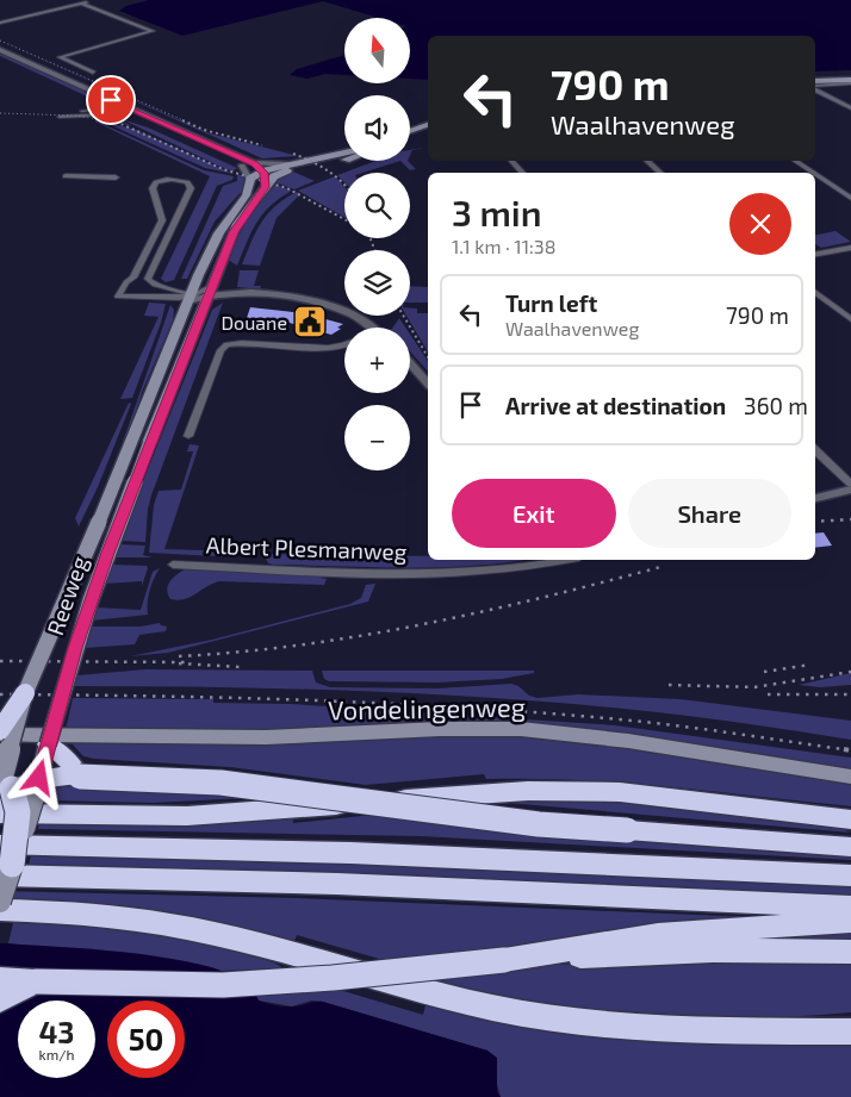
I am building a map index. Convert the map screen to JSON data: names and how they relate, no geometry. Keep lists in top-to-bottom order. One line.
{"streets":{"main road":["Reeweg","Vondelingenweg"],"street":["Albert Plesmanweg"]},"places":{"public building":["Douane"]},"north":"top","page":{"map_buttons":["+","−"],"turn":["790 m","Waalhavenweg"],"heading":["3 min","1.1 km · 11:38"],"list":[{"name":"Turn left","note":"Waalhavenweg","value":"790 m"},{"name":"Arrive at destination","value":"360 m"}],"buttons":["Exit","Share"],"speed":"43 km/h","limit":"50"}}
